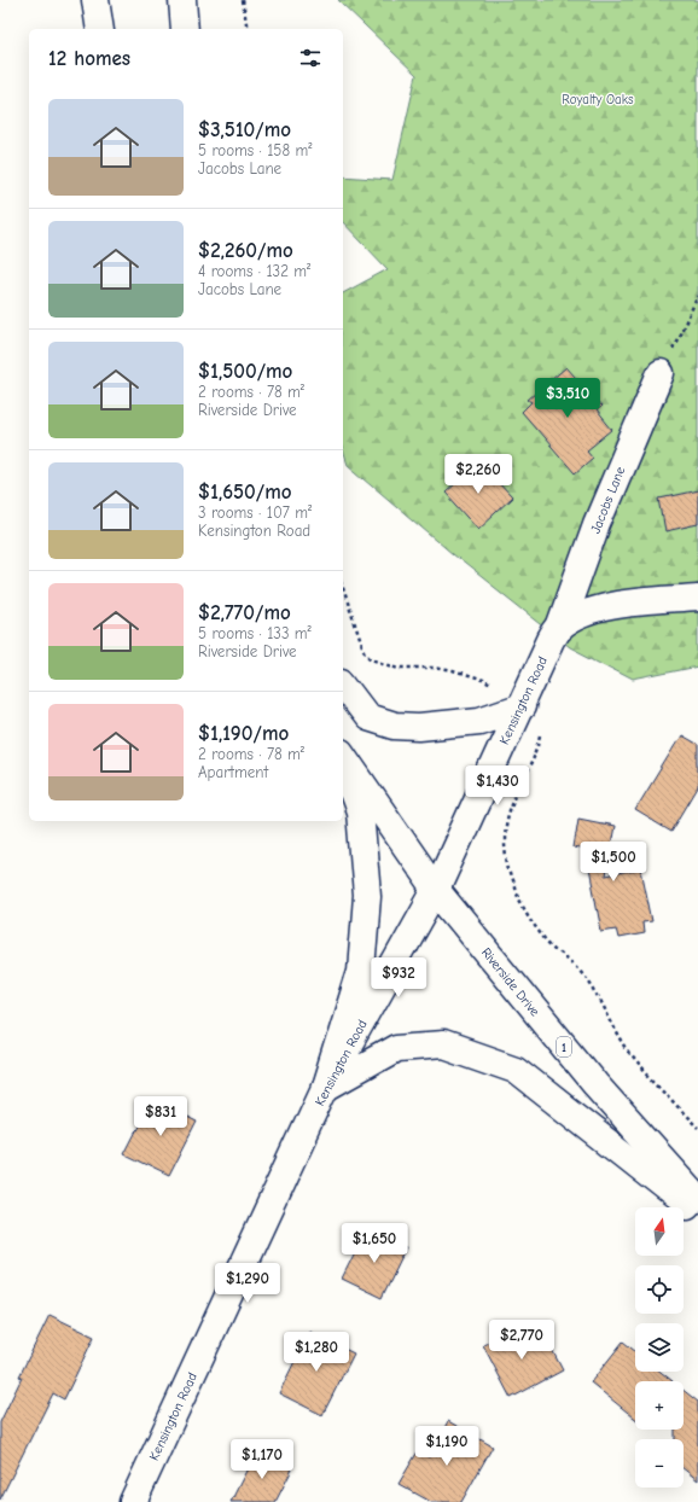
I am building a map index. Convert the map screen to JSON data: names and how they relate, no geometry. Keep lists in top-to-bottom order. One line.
{"streets":{"main road":["Jacobs Lane","Kensington Road","Riverside Drive","1"]},"crossings":[["Jacobs Lane","Kensington Road"],["Kensington Road","Riverside Drive"]],"parks":["Royalty Oaks"],"north":"top","page":{"heading":"12 homes","list":[{"name":"$3,510/mo","note":"5 rooms · 158 m² · Jacobs Lane"},{"name":"$2,260/mo","note":"4 rooms · 132 m² · Jacobs Lane"},{"name":"$1,500/mo","note":"2 rooms · 78 m² · Riverside Drive"},{"name":"$1,650/mo","note":"3 rooms · 107 m² · Kensington Road"},{"name":"$2,770/mo","note":"5 rooms · 133 m² · Riverside Drive"},{"name":"$1,190/mo","note":"2 rooms · 78 m² · Apartment"}],"price":["$3,510","$2,260","$1,430","$1,500","$932","$831","$1,650","$1,290","$2,770","$1,280","$1,190","$1,170"],"map_buttons":["+","−"]}}
